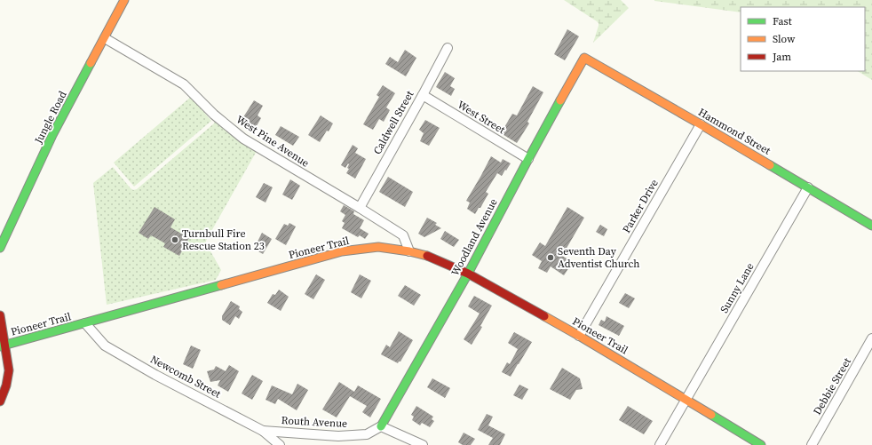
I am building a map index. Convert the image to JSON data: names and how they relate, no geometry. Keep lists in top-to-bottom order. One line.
{"streets":{"street":["Jungle Road","West Street","Caldwell Street","Hammond Street","West Pine Avenue","Parker Drive","Woodland Avenue","Pioneer Trail","Sunny Lane","Newcomb Street","Debbie Street","Routh Avenue"]},"crossings":[["Jungle Road","West Pine Avenue"],["West Street","Caldwell Street"],["West Street","Woodland Avenue"],["Caldwell Street","West Pine Avenue"],["Hammond Street","Parker Drive"],["Hammond Street","Woodland Avenue"],["Hammond Street","Sunny Lane"],["West Pine Avenue","Pioneer Trail"],["Parker Drive","Pioneer Trail"],["Woodland Avenue","Pioneer Trail"],["Woodland Avenue","Routh Avenue"],["Pioneer Trail","Sunny Lane"],["Pioneer Trail","Newcomb Street"],["Newcomb Street","Routh Avenue"]],"places":["Turnbull Fire Rescue Station 23","Seventh Day Adventist Church"],"legend":["Fast","Slow","Jam"]}
